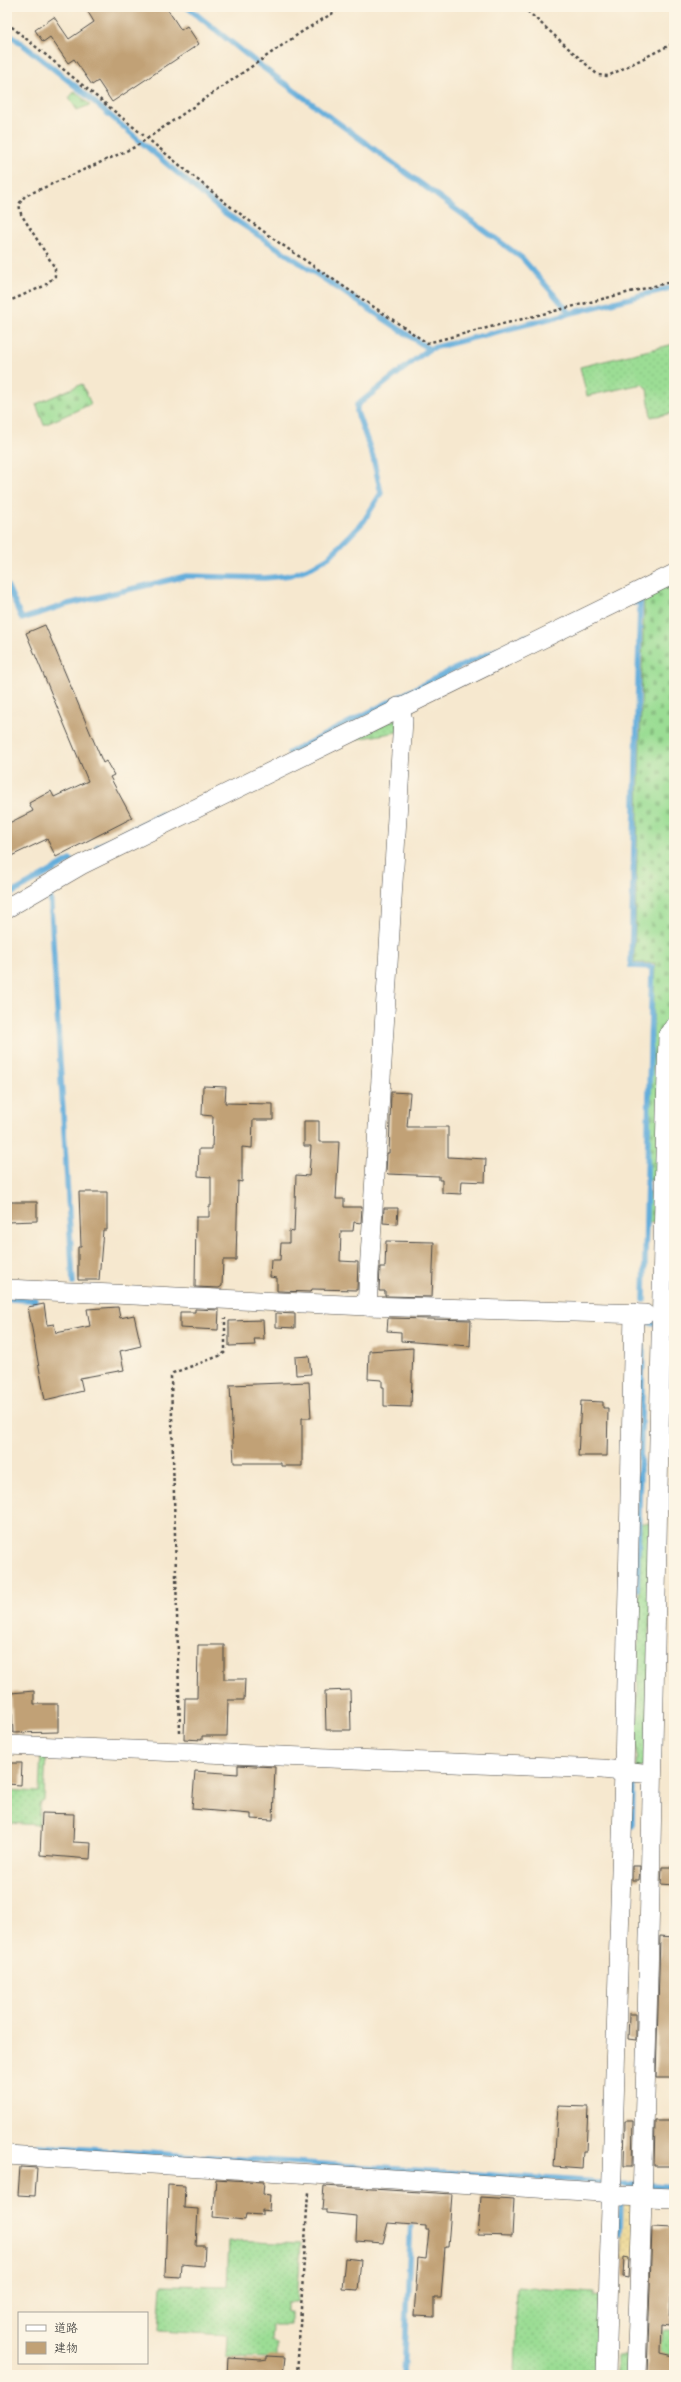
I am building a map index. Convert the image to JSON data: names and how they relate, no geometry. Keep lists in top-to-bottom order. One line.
{"legend":["道路","建物"]}
